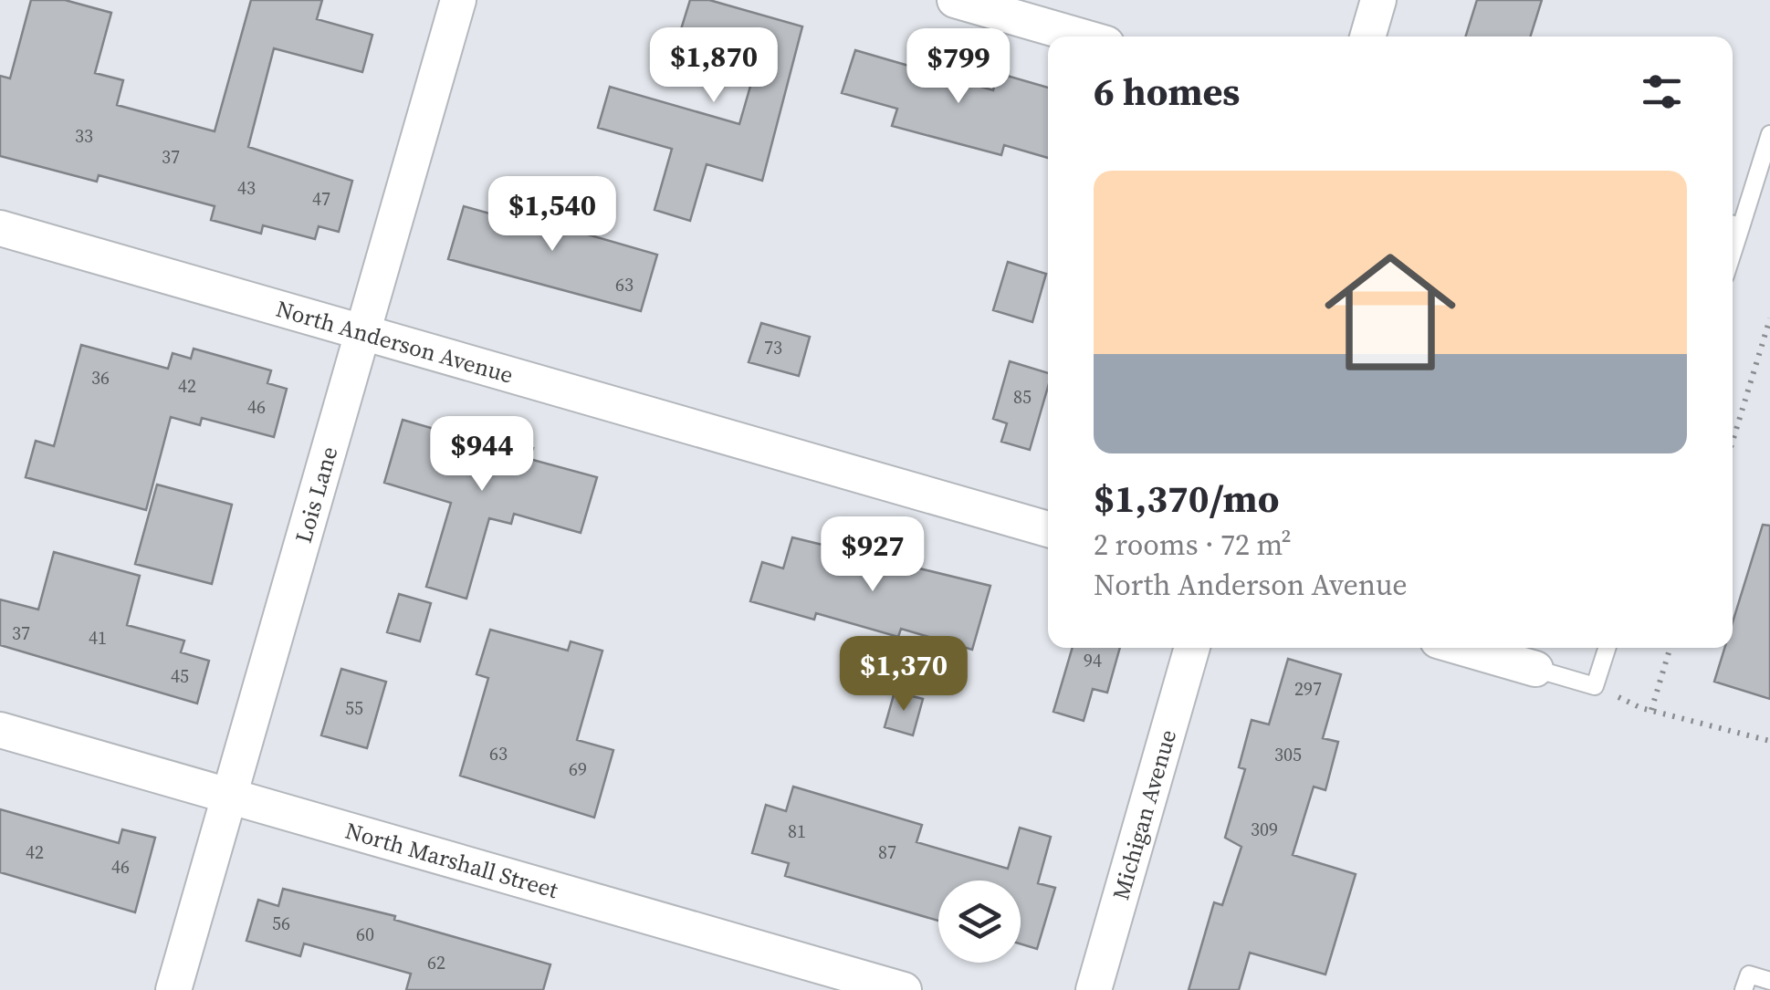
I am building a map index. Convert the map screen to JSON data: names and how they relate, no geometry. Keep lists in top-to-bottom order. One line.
{"streets":{"street":["North Anderson Avenue","Lois Lane","Michigan Avenue","North Marshall Street"]},"crossings":[["North Anderson Avenue","Lois Lane"],["Lois Lane","North Marshall Street"]],"house_numbers":["33","37","43","47","63","73","36","42","85","46","37","41","94","45","297","55","63","305","69","309","81","42","87","46","56","60","62"],"page":{"price":["$1,870","$799","$1,540","$944","$927","$1,370"],"heading":"6 homes","list":[{"name":"$1,370/mo","note":"2 rooms · 72 m² · North Anderson Avenue"}]}}
